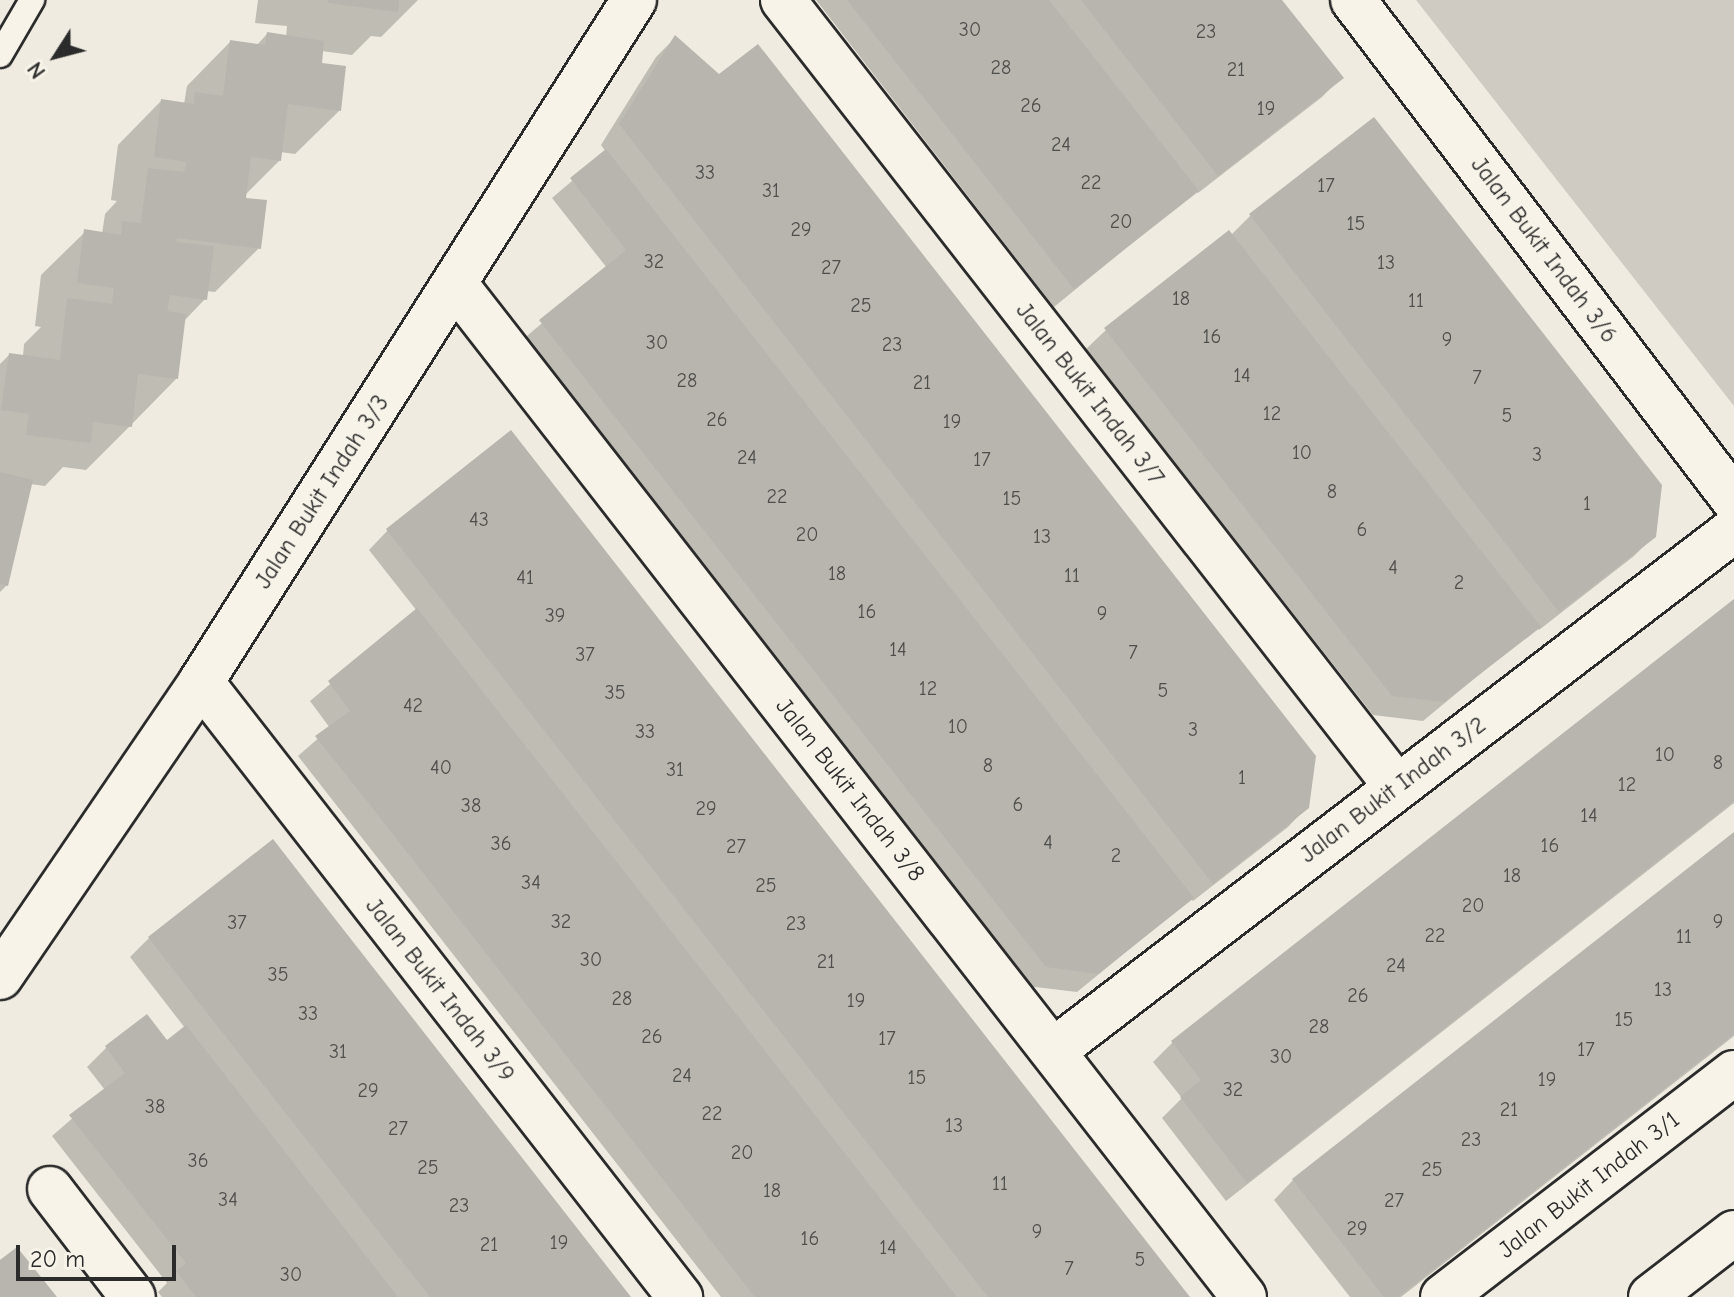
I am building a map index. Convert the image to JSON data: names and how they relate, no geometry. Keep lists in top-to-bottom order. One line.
{"streets":{"street":["Jalan Bukit Indah 3/6","Jalan Bukit Indah 3/7","Jalan Bukit Indah 3/3","Jalan Bukit Indah 3/8","Jalan Bukit Indah 3/2","Jalan Bukit Indah 3/9","Jalan Bukit Indah 3/1"]},"crossings":[["Jalan Bukit Indah 3/7","Jalan Bukit Indah 3/2"],["Jalan Bukit Indah 3/3","Jalan Bukit Indah 3/8"],["Jalan Bukit Indah 3/3","Jalan Bukit Indah 3/9"],["Jalan Bukit Indah 3/8","Jalan Bukit Indah 3/2"]],"house_numbers":["30","23","28","21","26","19","24","33","22","17","31","20","15","29","32","13","27","18","11","25","16","9","30","23","14","7","28","21","12","5","26","19","10","3","24","17","8","22","15","1","43","6","20","13","4","18","11","41","2","16","9","39","14","7","37","12","5","35","42","10","3","33","10","8","8","40","31","1","12","6","38","29","14","4","36","16","27","2","18","34","25","20","32","9","37","23","22","11","30","21","24","35","13","26","28","19","33","15","28","26","17","17","31","30","24","15","19","32","29","38","21","22","13","27","23","20","36","25","25","11","18","34","27","23","29","9","16","19","21","14","5","7","30"],"scale_bar":"20 m","north":"bottom left"}
